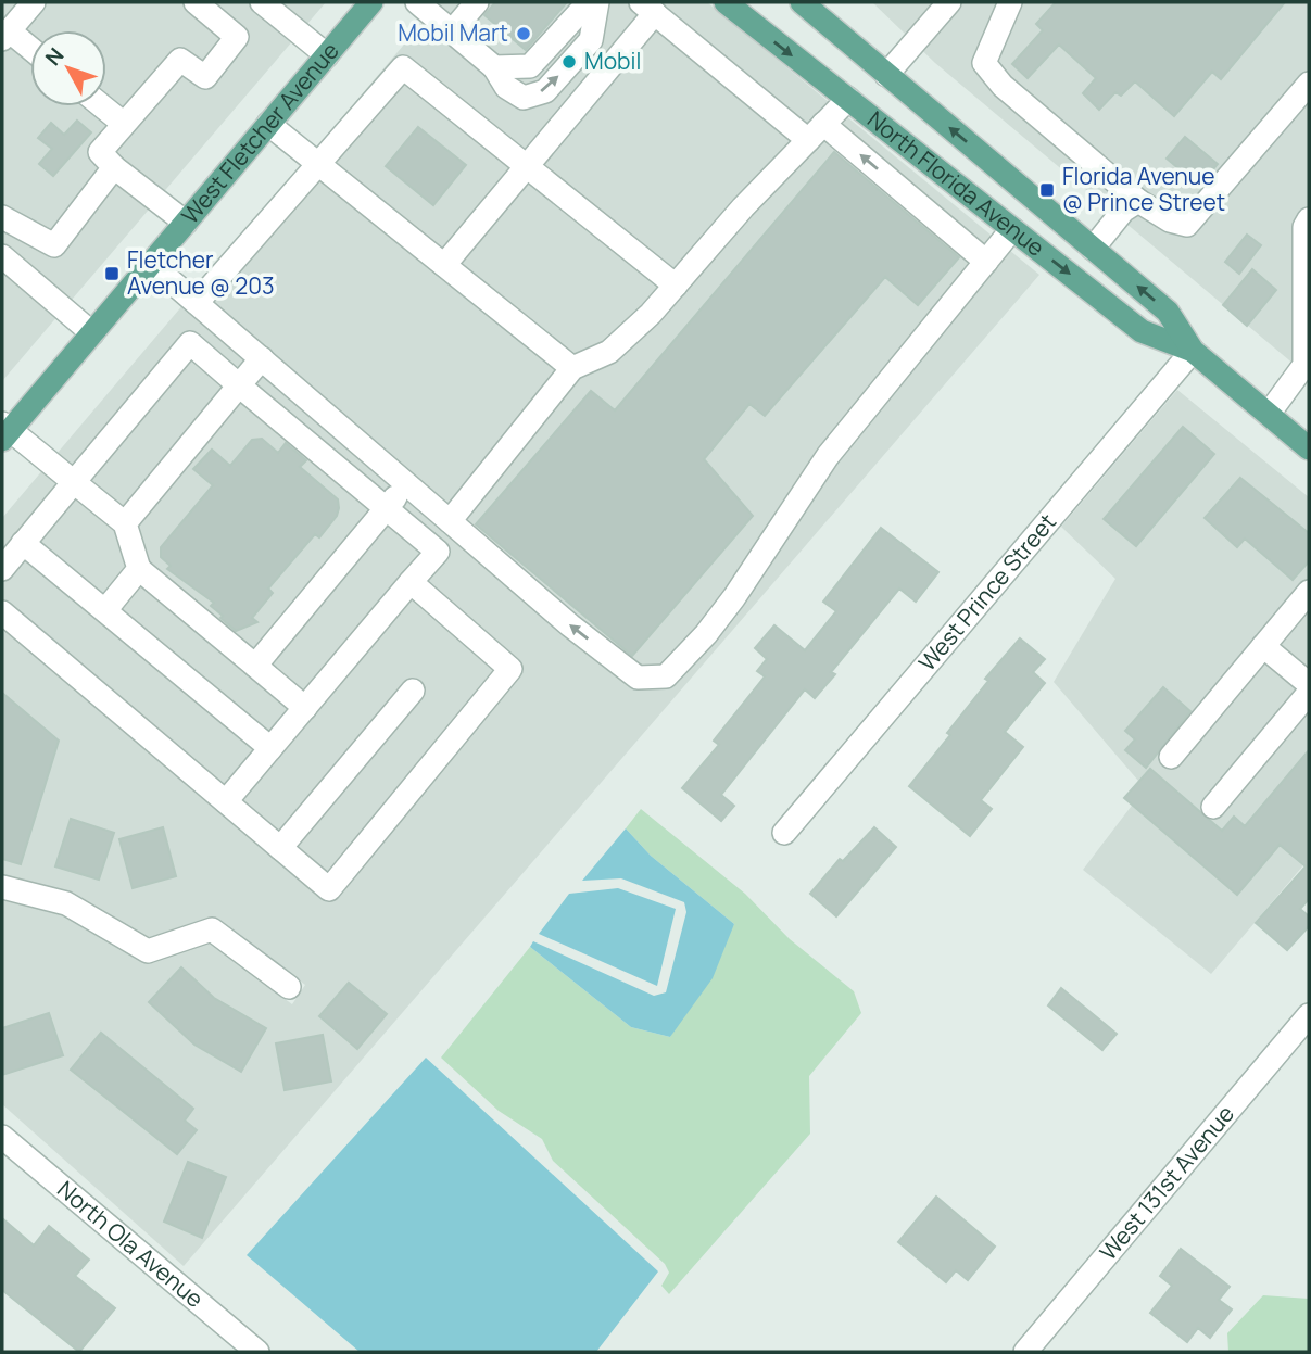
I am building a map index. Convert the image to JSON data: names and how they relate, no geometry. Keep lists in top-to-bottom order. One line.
{"streets":{"main road":["West Fletcher Avenue","North Florida Avenue"],"street":["West Prince Street","West 131st Avenue","North Ola Avenue"]},"crossings":[["North Florida Avenue","West Prince Street"]],"places":{"other":["Mobil Mart","Mobil"],"transit":["Florida Avenue @ Prince Street","Fletcher Avenue @ 203"]},"north":"top left"}
